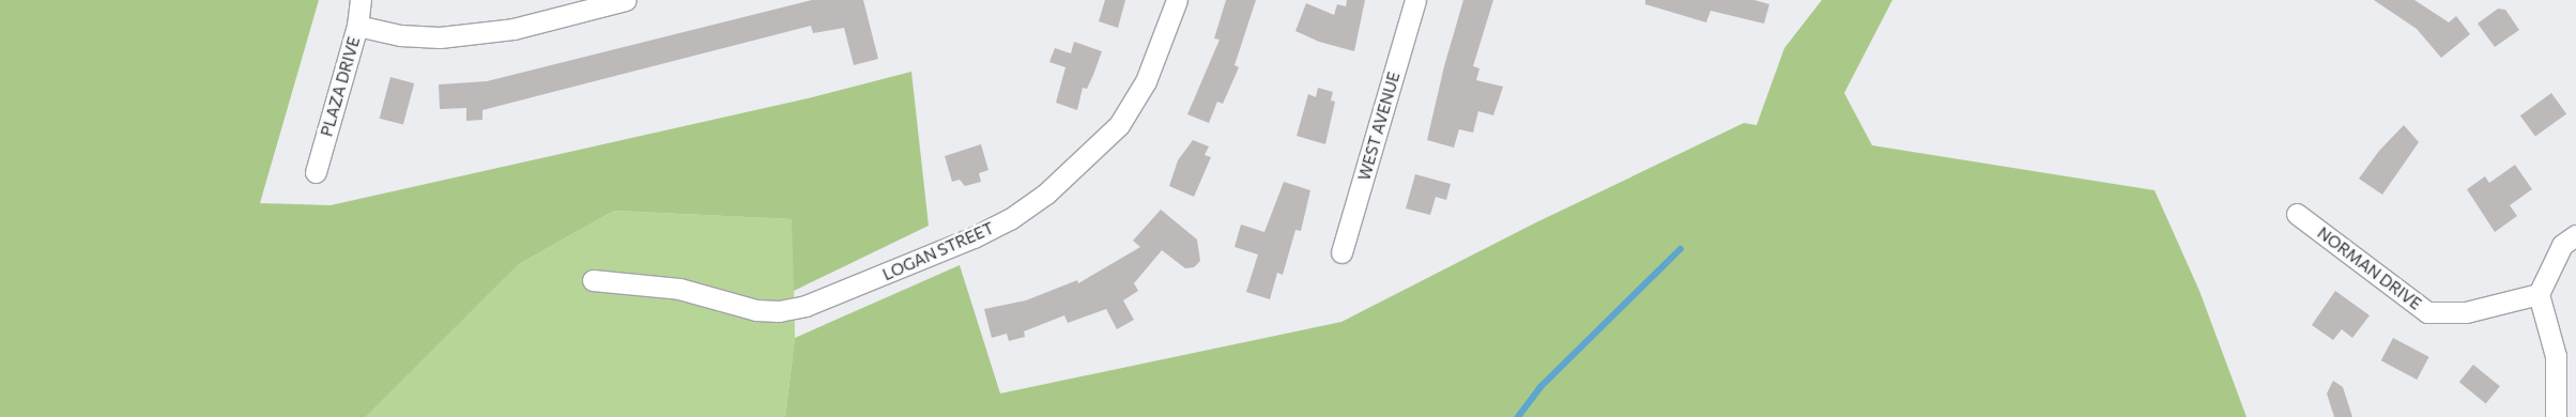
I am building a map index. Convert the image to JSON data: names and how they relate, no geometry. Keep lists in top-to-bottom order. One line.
{"streets":{"street":["PLAZA DRIVE","WEST AVENUE","LOGAN STREET","NORMAN DRIVE"]}}
